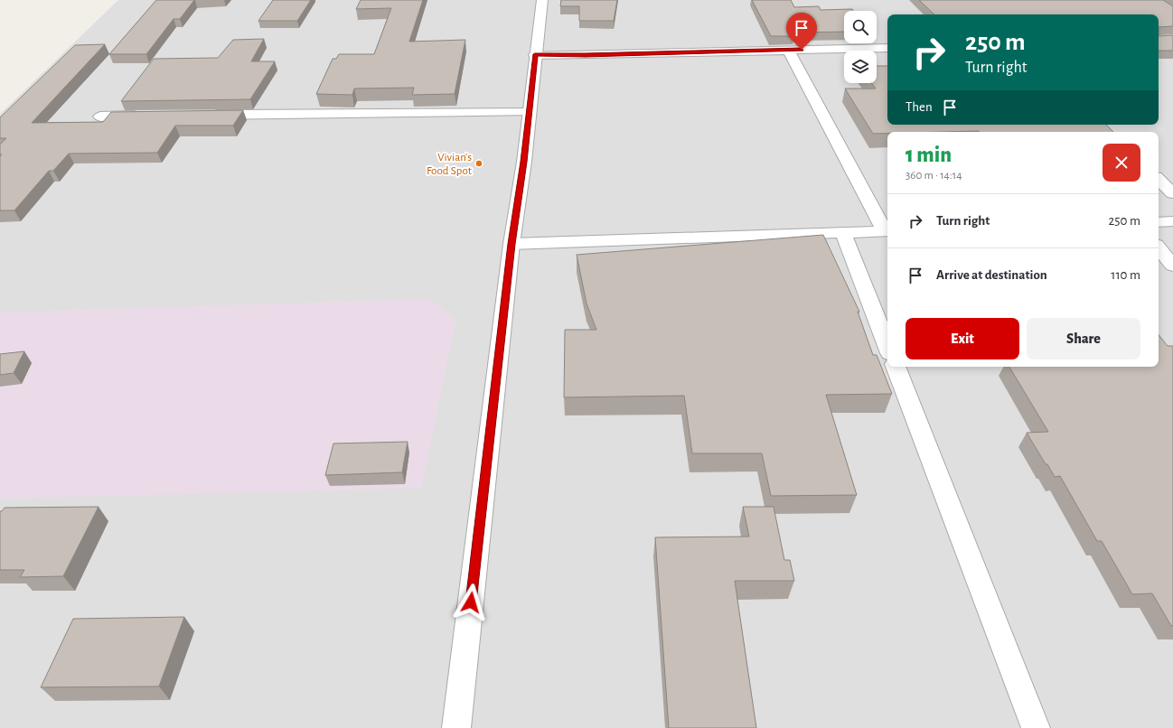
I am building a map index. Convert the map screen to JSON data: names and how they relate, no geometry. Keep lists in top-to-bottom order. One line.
{"places":["Vivian’s Food Spot"],"page":{"turn":["250 m","Turn right"],"then":"Then","heading":["1 min","360 m · 14:14"],"list":[{"name":"Turn right","value":"250 m"},{"name":"Arrive at destination","value":"110 m"}],"buttons":["Exit","Share"]}}
